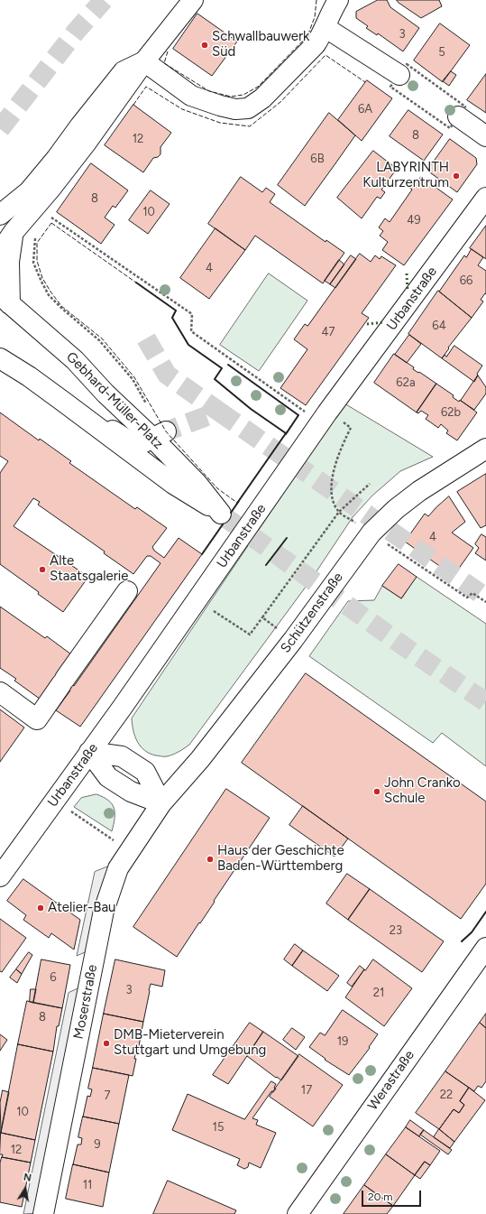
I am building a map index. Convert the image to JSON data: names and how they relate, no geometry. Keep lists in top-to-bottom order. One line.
{"streets":{"street":["Urbanstraße","Gebhard-Müller-Platz","Schützenstraße","Moserstraße","Werastraße"]},"crossings":[["Schützenstraße","Moserstraße"]],"places":["Schwallbauwerk Süd","LABYRINTH Kulturzentrum","Alte Staatsgalerie","John Cranko Schule","Haus der Geschichte Baden-Württemberg","Atelier-Bau","DMB-Mieterverein Stuttgart und Umgebung"],"house_numbers":["3","5","6A","8","12","6B","8","10","49","4","66","64","47","62a","62b","4","23","6","3","21","8","19","17","22","7","10","15","9","12","11"],"scale_bar":"20 m","north":"top"}
